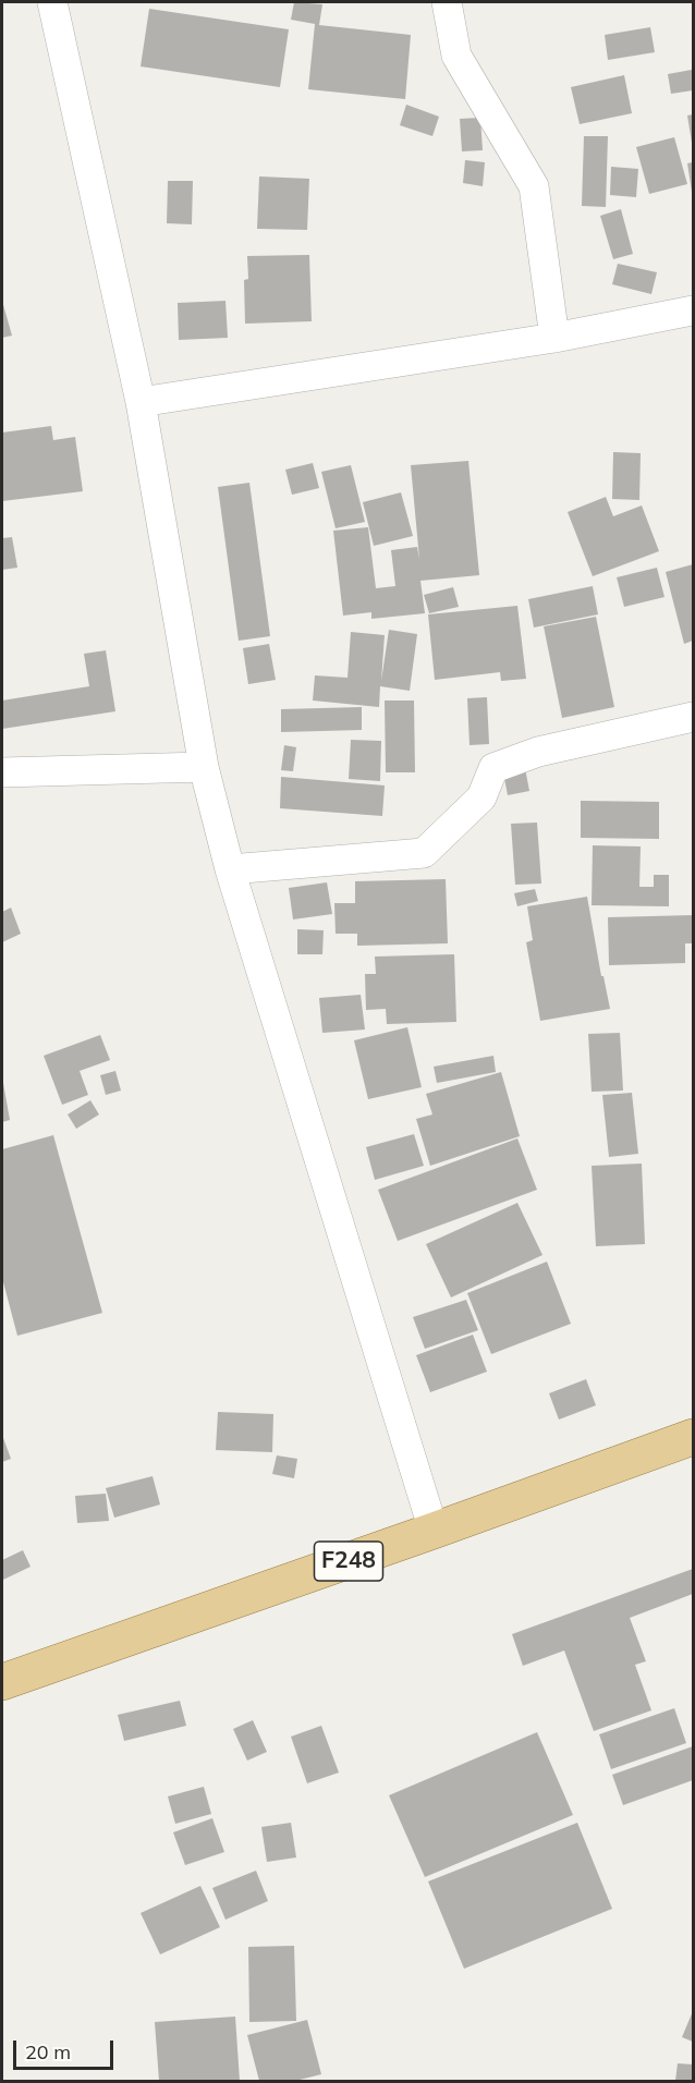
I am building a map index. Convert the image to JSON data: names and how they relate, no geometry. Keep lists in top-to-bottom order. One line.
{"streets":{"main road":["F248"]},"scale_bar":"20 m"}
